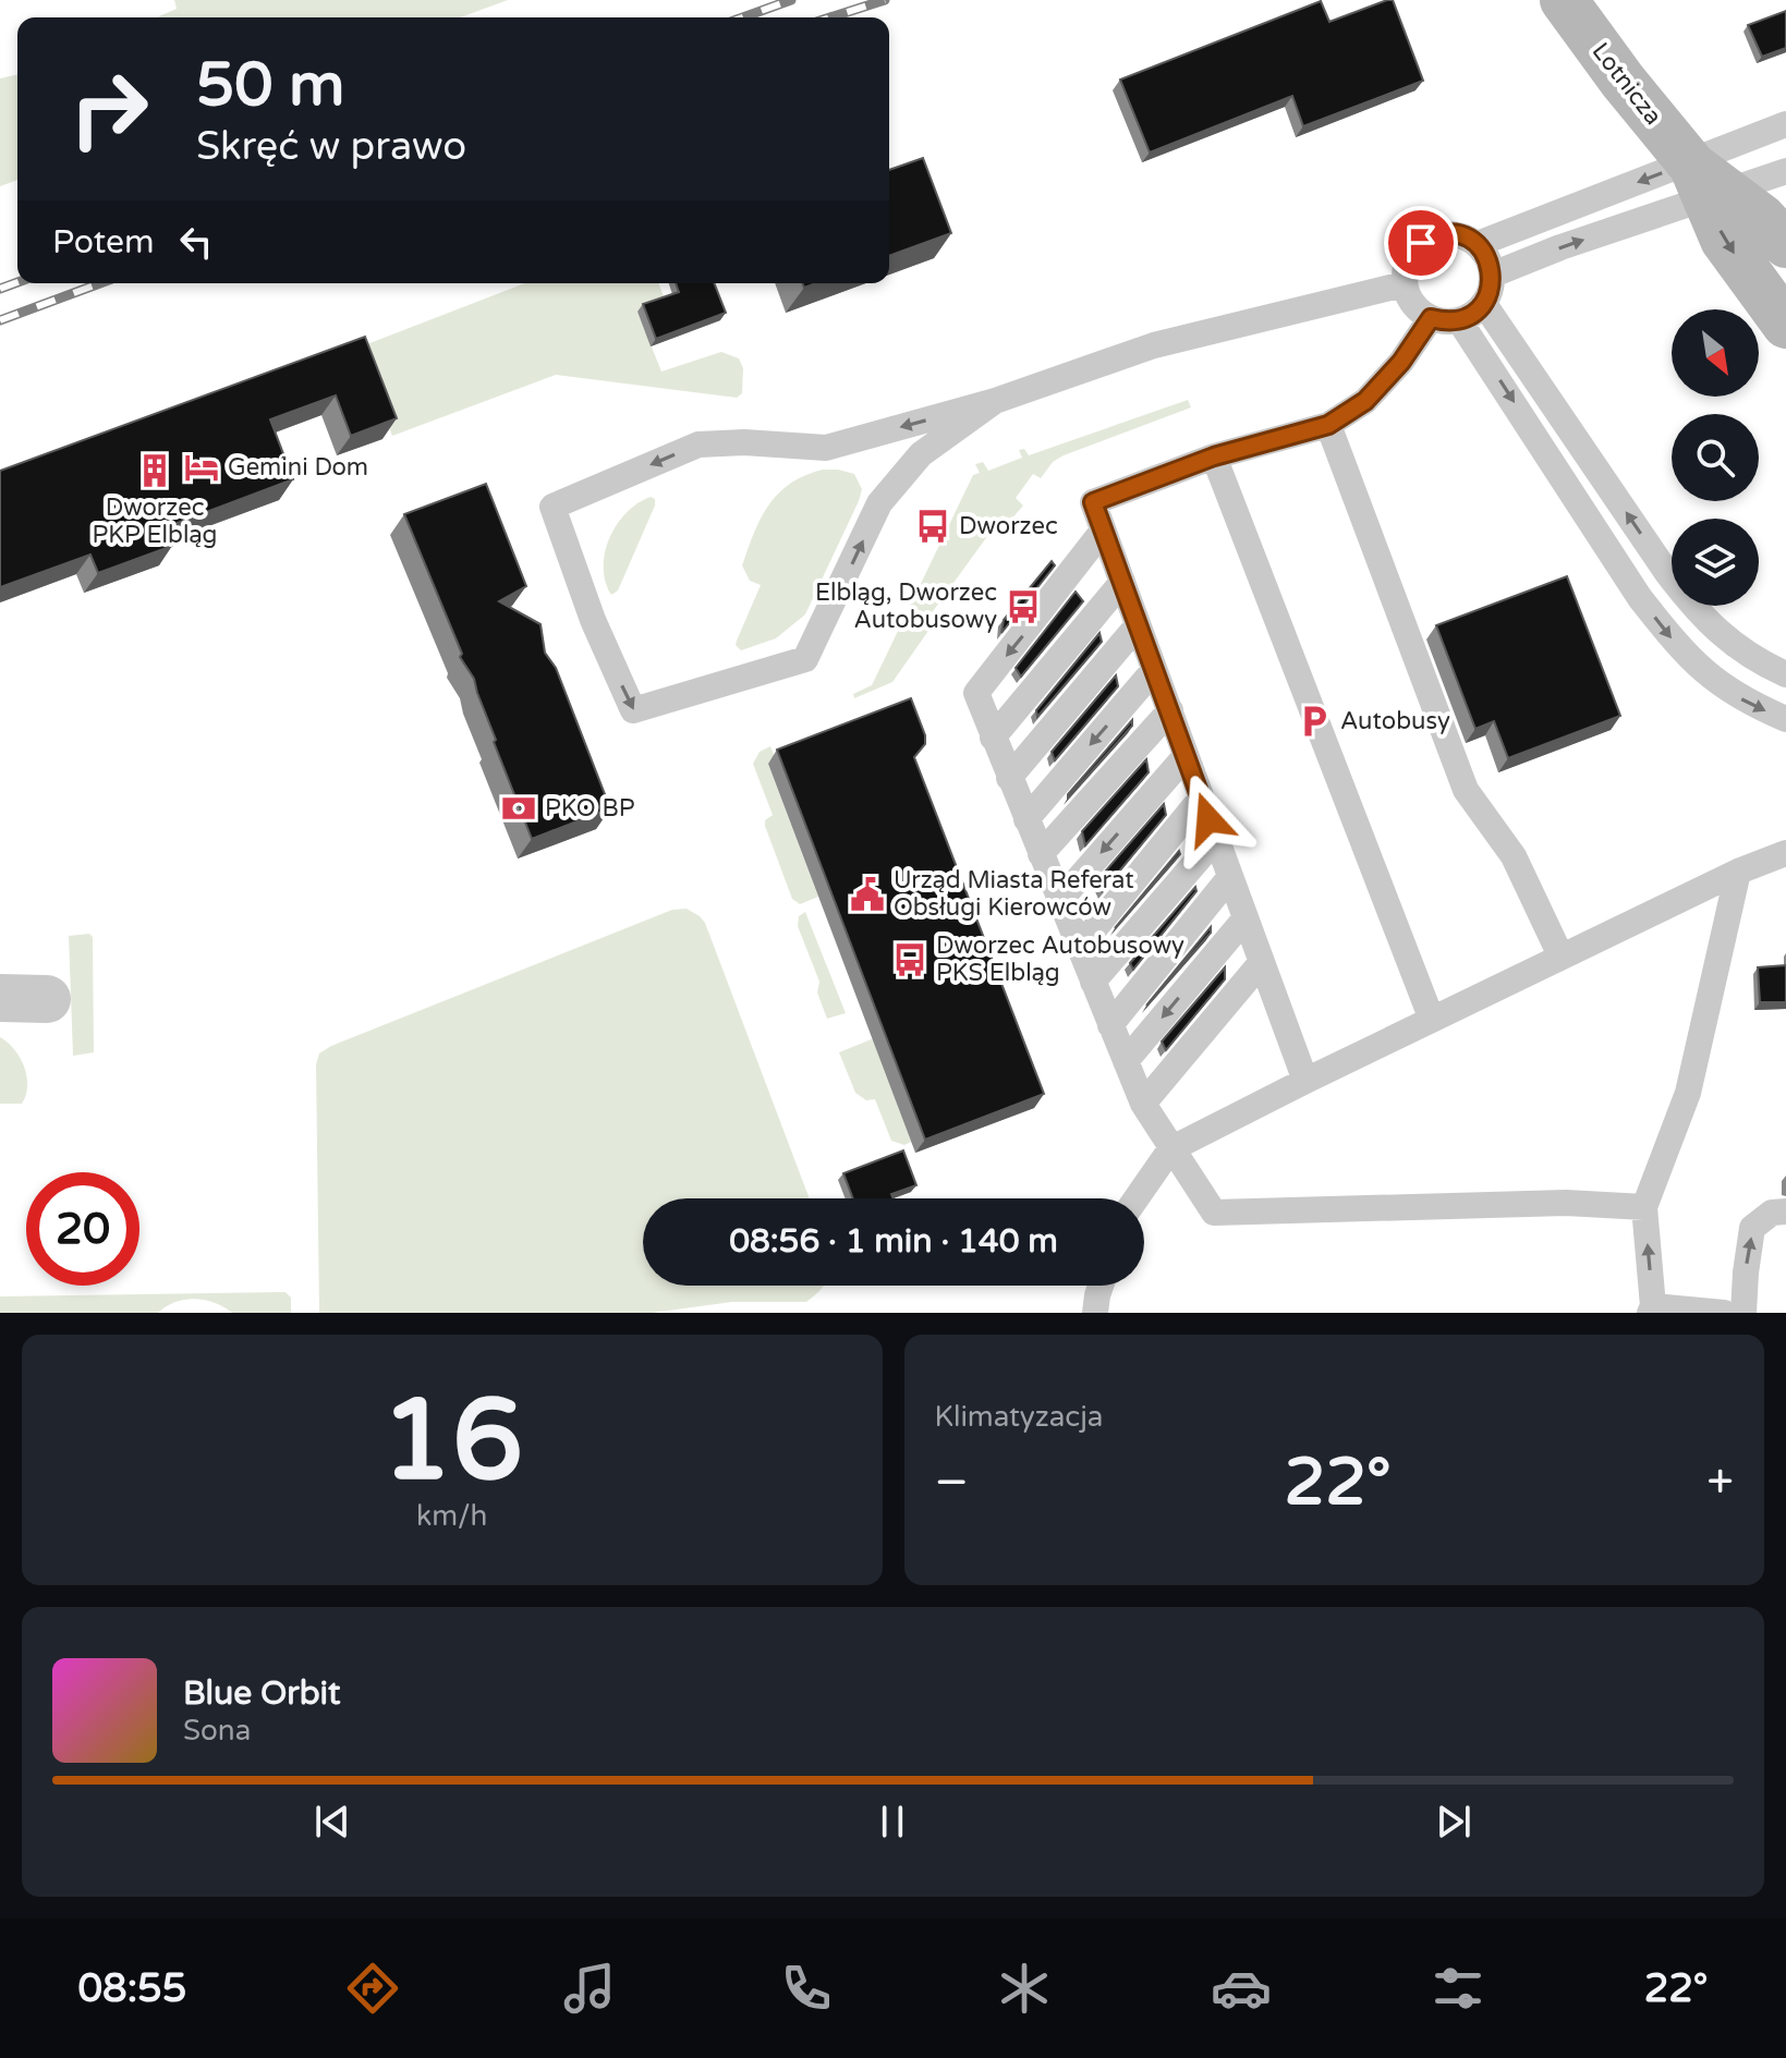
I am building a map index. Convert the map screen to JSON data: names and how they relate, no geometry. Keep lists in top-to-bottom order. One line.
{"streets":{"street":["Lotnicza"]},"places":{"hotel":["Gemini Dom"],"building":["Dworzec PKP Elbląg"],"bus stop":["Dworzec","Elbląg, Dworzec Autobusowy","Dworzec Autobusowy PKS Elbląg"],"parking":["Autobusy"],"bank":["PKO BP"],"public building":["Urząd Miasta Referat Obsługi Kierowców"]},"north":"bottom right","page":{"turn":["50 m","Skręć w prawo"],"then":"Potem","limit":"20","trip":"08:56 · 1 min · 140 m","tile":[["16","km/h"],"Klimatyzacja"],"heat":["−","22°","+"],"song":["Blue Orbit","Sona"],"tabs":["08:55","22°"]}}
